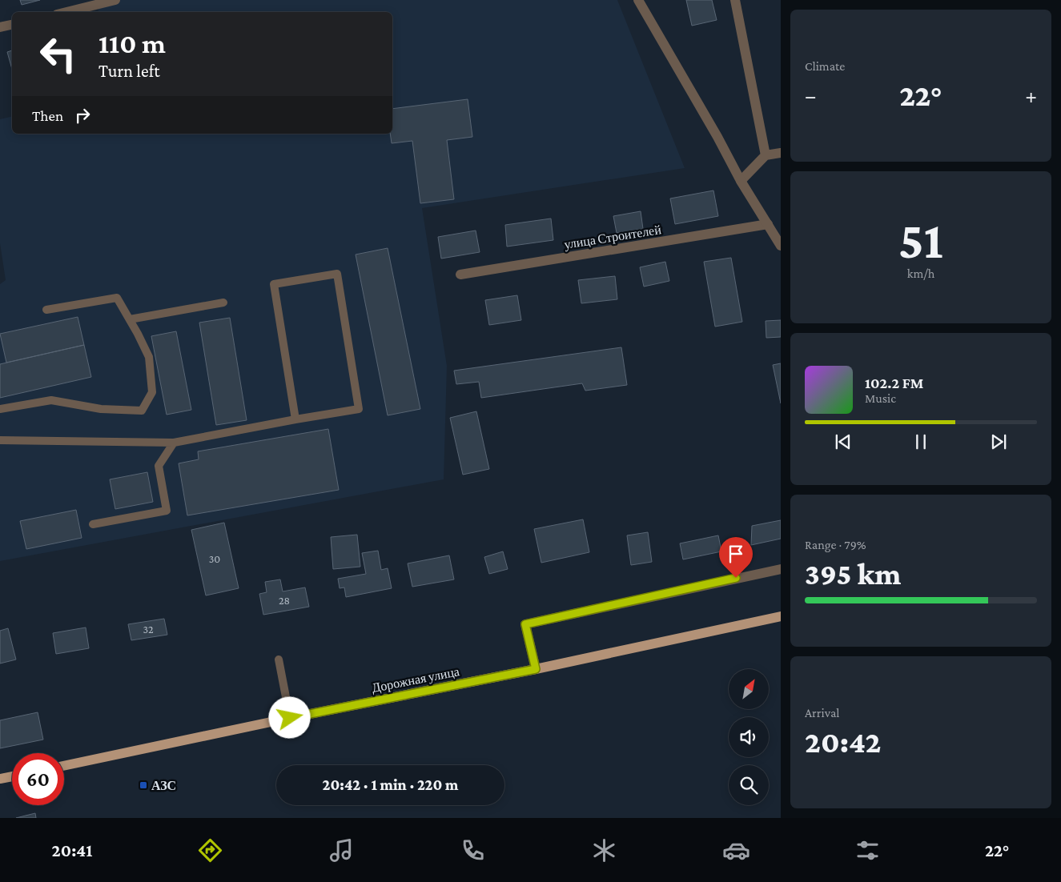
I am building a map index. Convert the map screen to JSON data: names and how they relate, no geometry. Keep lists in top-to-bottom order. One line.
{"streets":{"main road":["Дорожная улица"],"street":["улица Строителей"]},"places":{"transit":["АЗС"]},"house_numbers":["30","28","32"],"north":"top right","page":{"tile":["Climate",["51","km/h"],["Range · 79%","395 km"],["Arrival","20:42"]],"turn":["110 m","Turn left"],"heat":["−","22°","+"],"then":"Then","song":["102.2 FM","Music"],"limit":"60","trip":"20:42 · 1 min · 220 m","tabs":["20:41","22°"]}}
